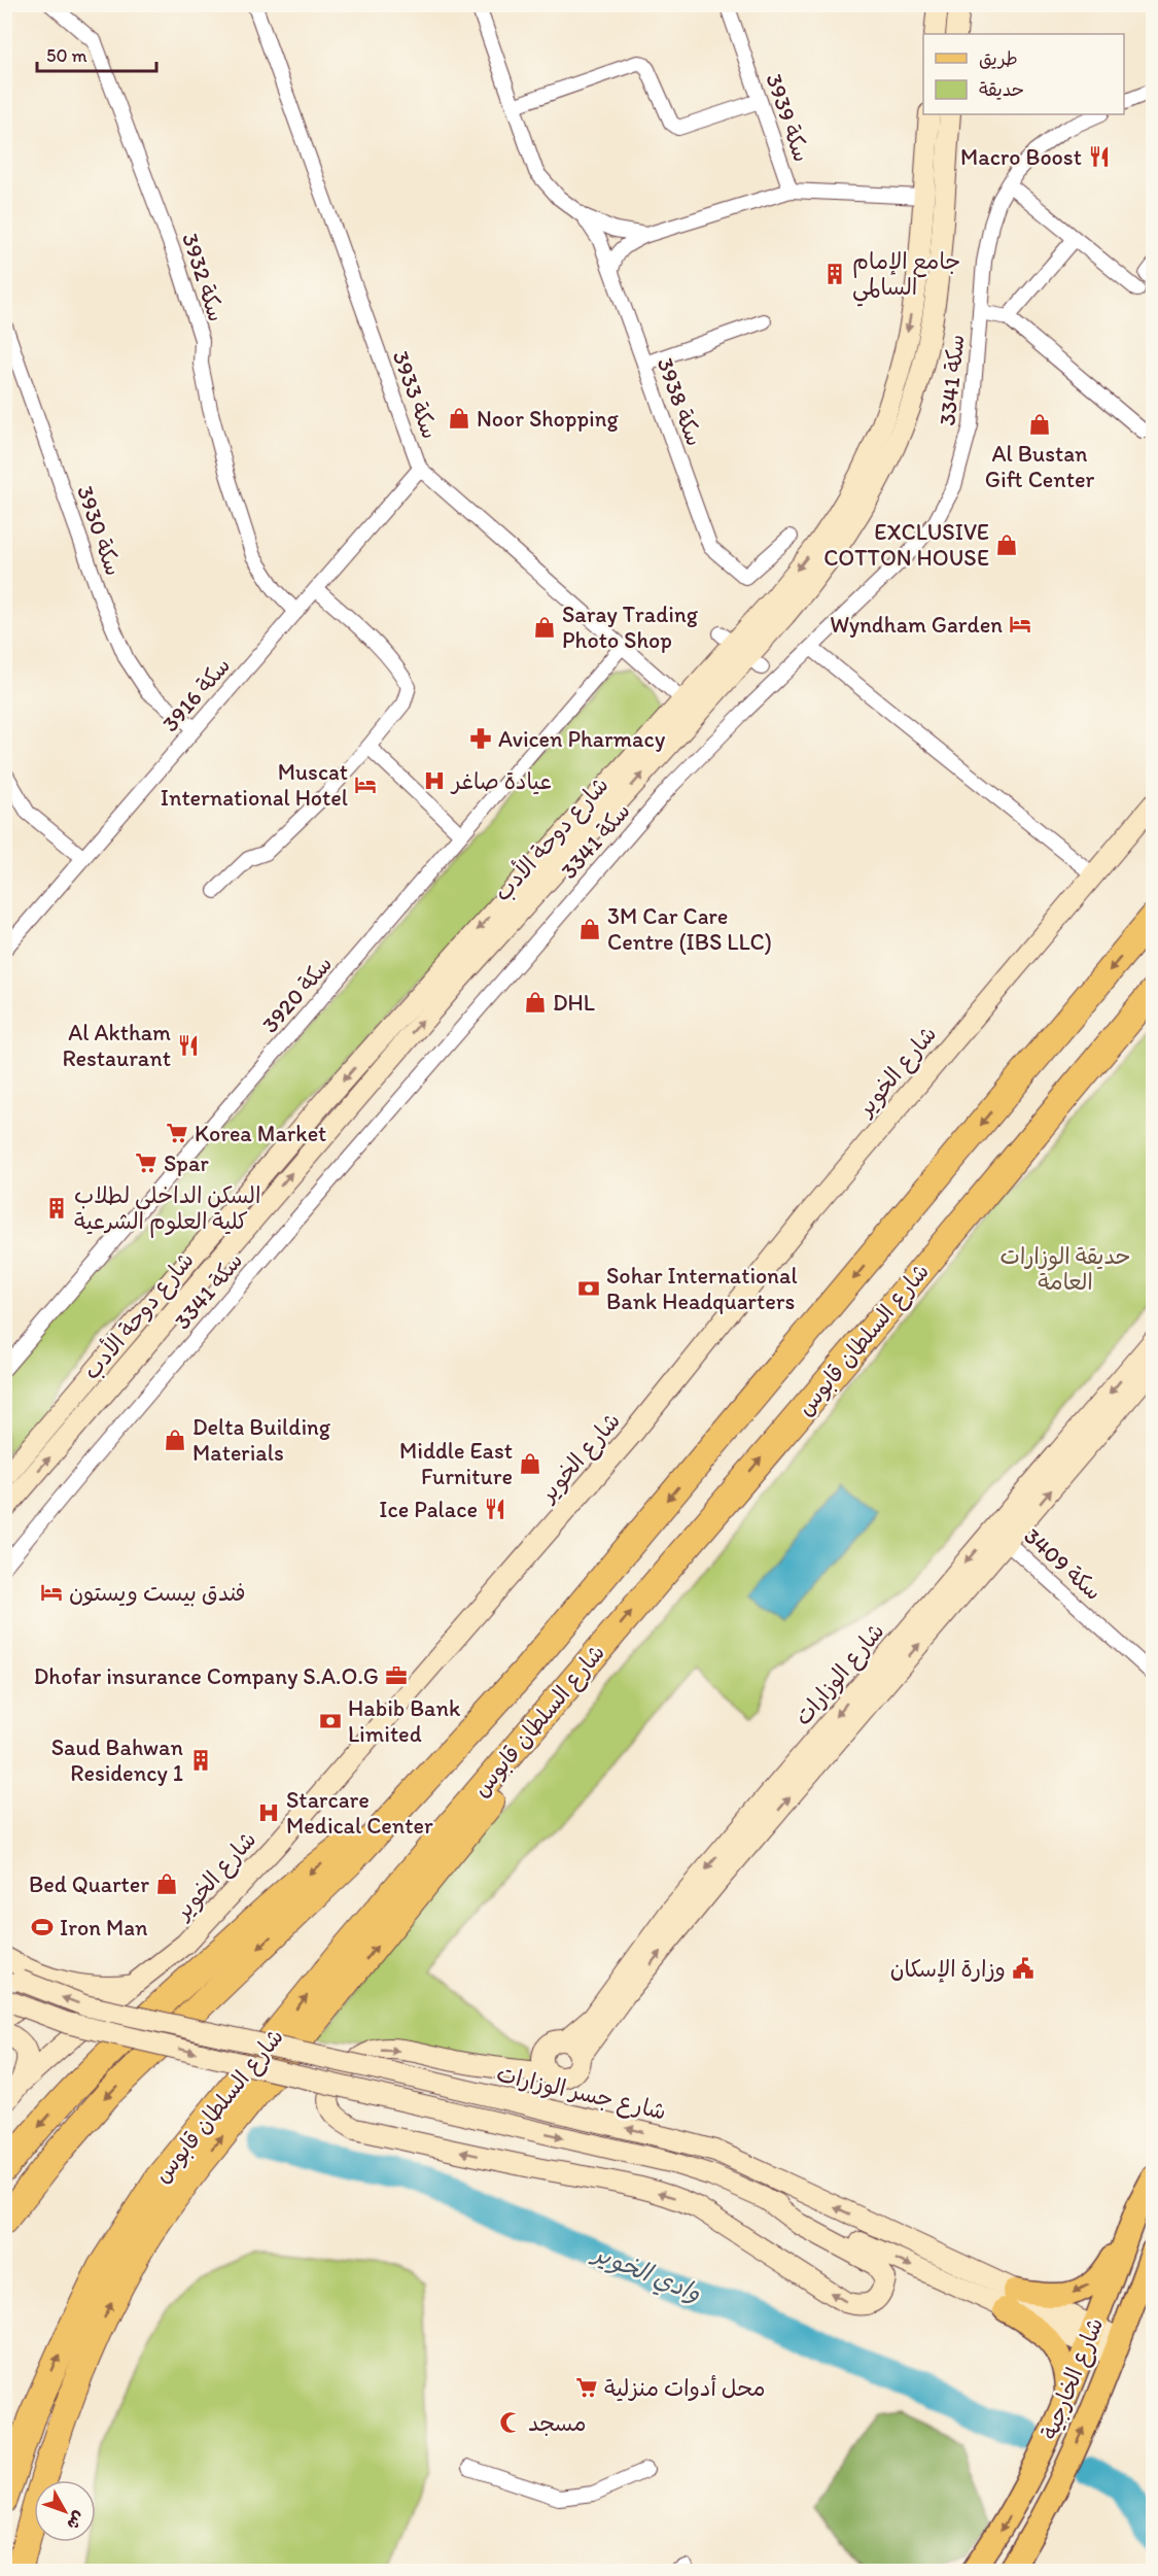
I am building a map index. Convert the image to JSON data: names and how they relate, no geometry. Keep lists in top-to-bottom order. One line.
{"streets":{"highway":["شارع السلطان قابوس"],"main road":["شارع دوحة الأدب","شارع الخوير","شارع الوزارات","شارع جسر الوزارات","شارع الخارجية"],"street":["سكة 3939","سكة 3932","سكة 3341","سكة 3933","سكة 3938","سكة 3930","سكة 3916","سكة 3920","سكة 3409"]},"crossings":[["سكة 3939","سكة 3938"],["سكة 3939","شارع دوحة الأدب"],["سكة 3932","سكة 3916"],["سكة 3933","سكة 3916"],["سكة 3933","شارع دوحة الأدب"],["سكة 3933","سكة 3920"],["سكة 3930","سكة 3916"],["سكة 3409","شارع الوزارات"],["شارع جسر الوزارات","شارع الخارجية"]],"water":["وادي الخوير"],"parks":["حديقة الوزارات العامة"],"places":{"restaurant":["Macro Boost","Al Aktham Restaurant","Ice Palace"],"building":["جامع الإمام السالمي","السكن الداخلي لطلاب كلية العلوم الشرعية","Saud Bahwan Residency 1"],"shop":["Noor Shopping","Al Bustan Gift Center","EXCLUSIVE COTTON HOUSE","Saray Trading Photo Shop","3M Car Care Centre (IBS LLC)","DHL","Delta Building Materials","Middle East Furniture","Bed Quarter"],"hotel":["Wyndham Garden","Muscat International Hotel","فندق بيست ويستون"],"pharmacy":["Avicen Pharmacy"],"hospital":["عيادة صاغر","Starcare Medical Center"],"supermarket":["Korea Market","Spar","محل أدوات منزلية"],"bank":["Sohar International Bank Headquarters","Habib Bank Limited"],"office":["Dhofar insurance Company S.A.O.G"],"sports":["Iron Man"],"public building":["وزارة الإسكان"],"mosque":["مسجد"]},"legend":["طريق","حديقة"],"scale_bar":"50 m","north":"bottom right"}
